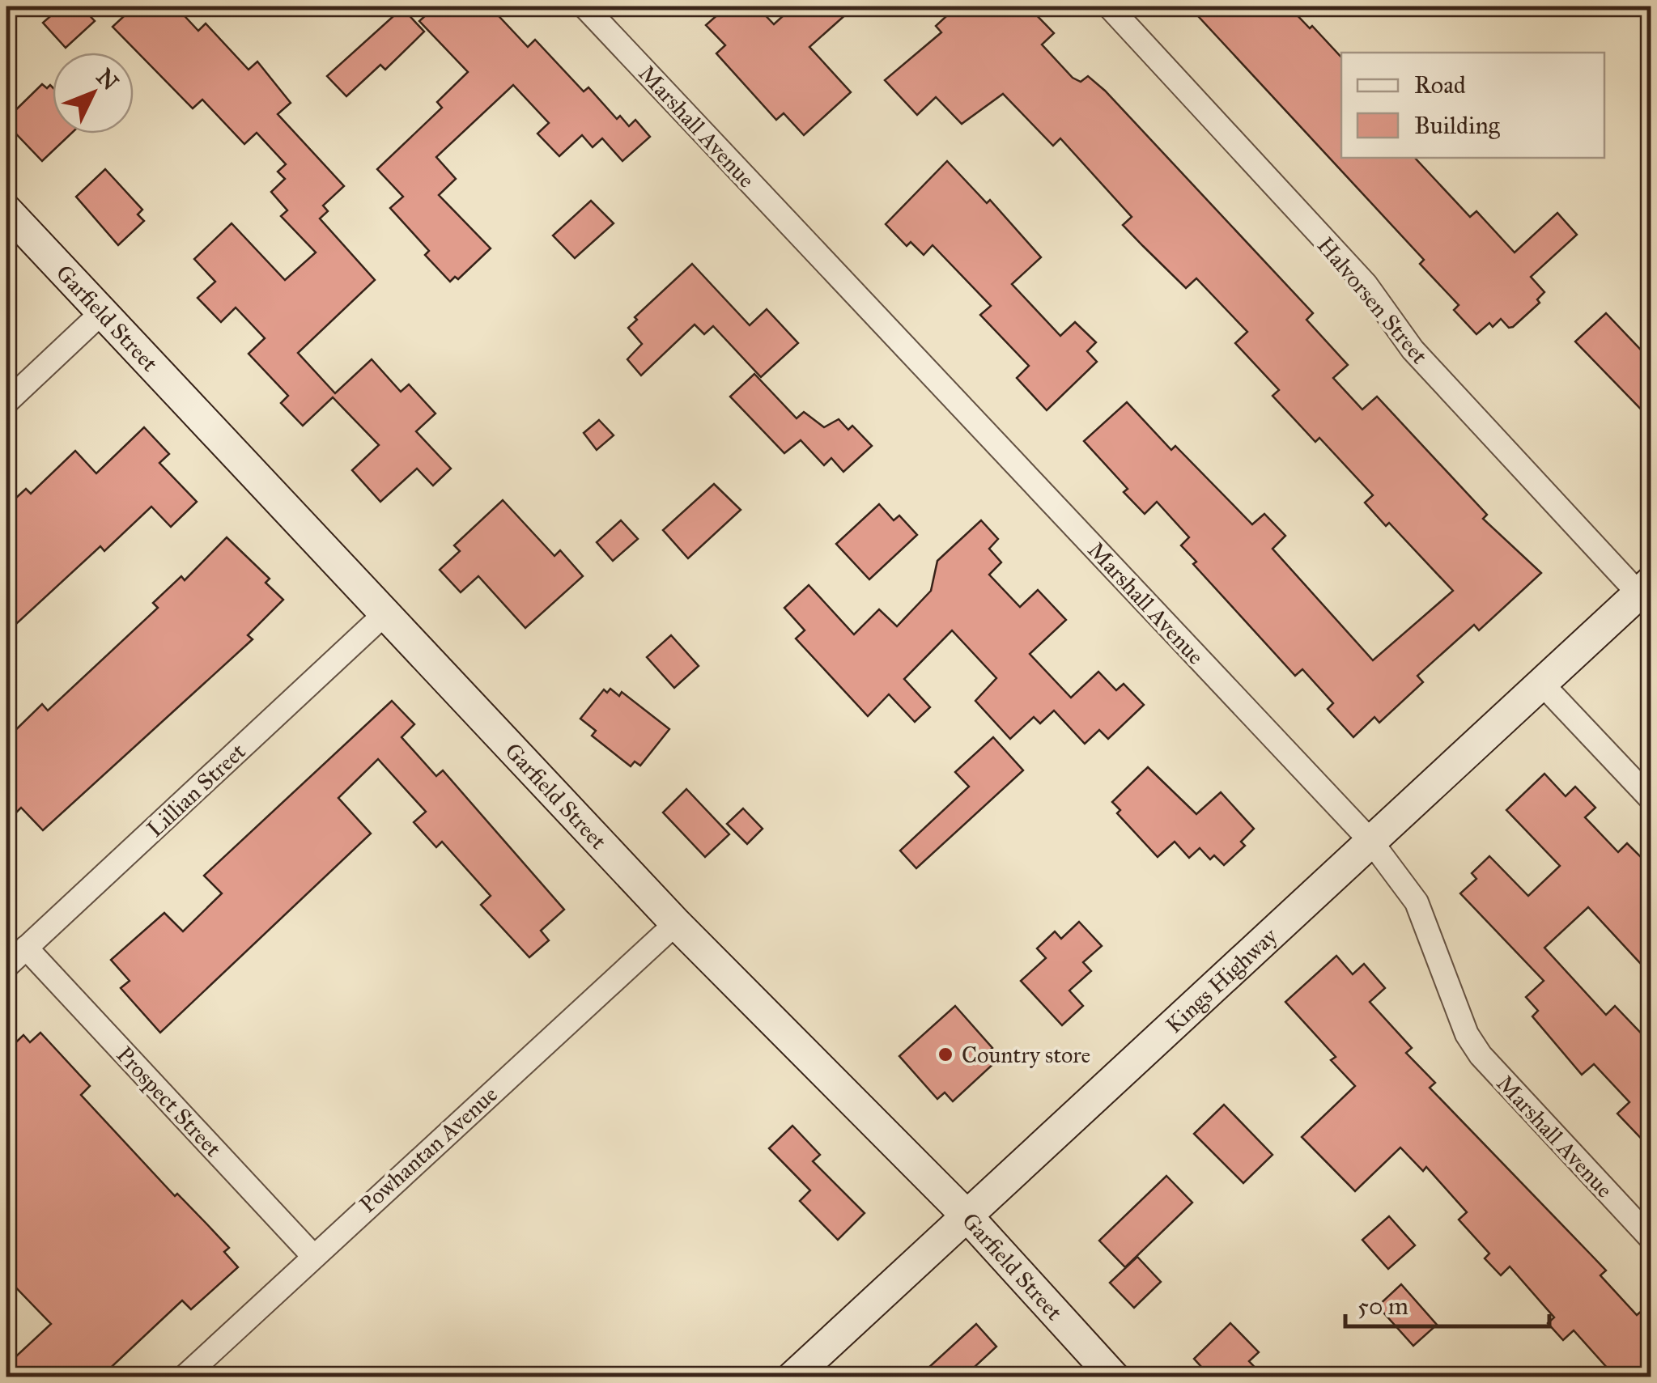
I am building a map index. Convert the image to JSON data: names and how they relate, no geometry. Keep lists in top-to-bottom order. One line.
{"streets":{"main road":["Garfield Street","Kings Highway"],"street":["Marshall Avenue","Halvorsen Street","Lillian Street","Prospect Street","Powhantan Avenue"]},"crossings":[["Marshall Avenue","Kings Highway"],["Halvorsen Street","Kings Highway"],["Garfield Street","Lillian Street"],["Garfield Street","Kings Highway"],["Garfield Street","Powhantan Avenue"],["Lillian Street","Prospect Street"],["Prospect Street","Powhantan Avenue"]],"places":["Country store"],"legend":["Road","Building"],"scale_bar":"50 m","north":"top right"}
